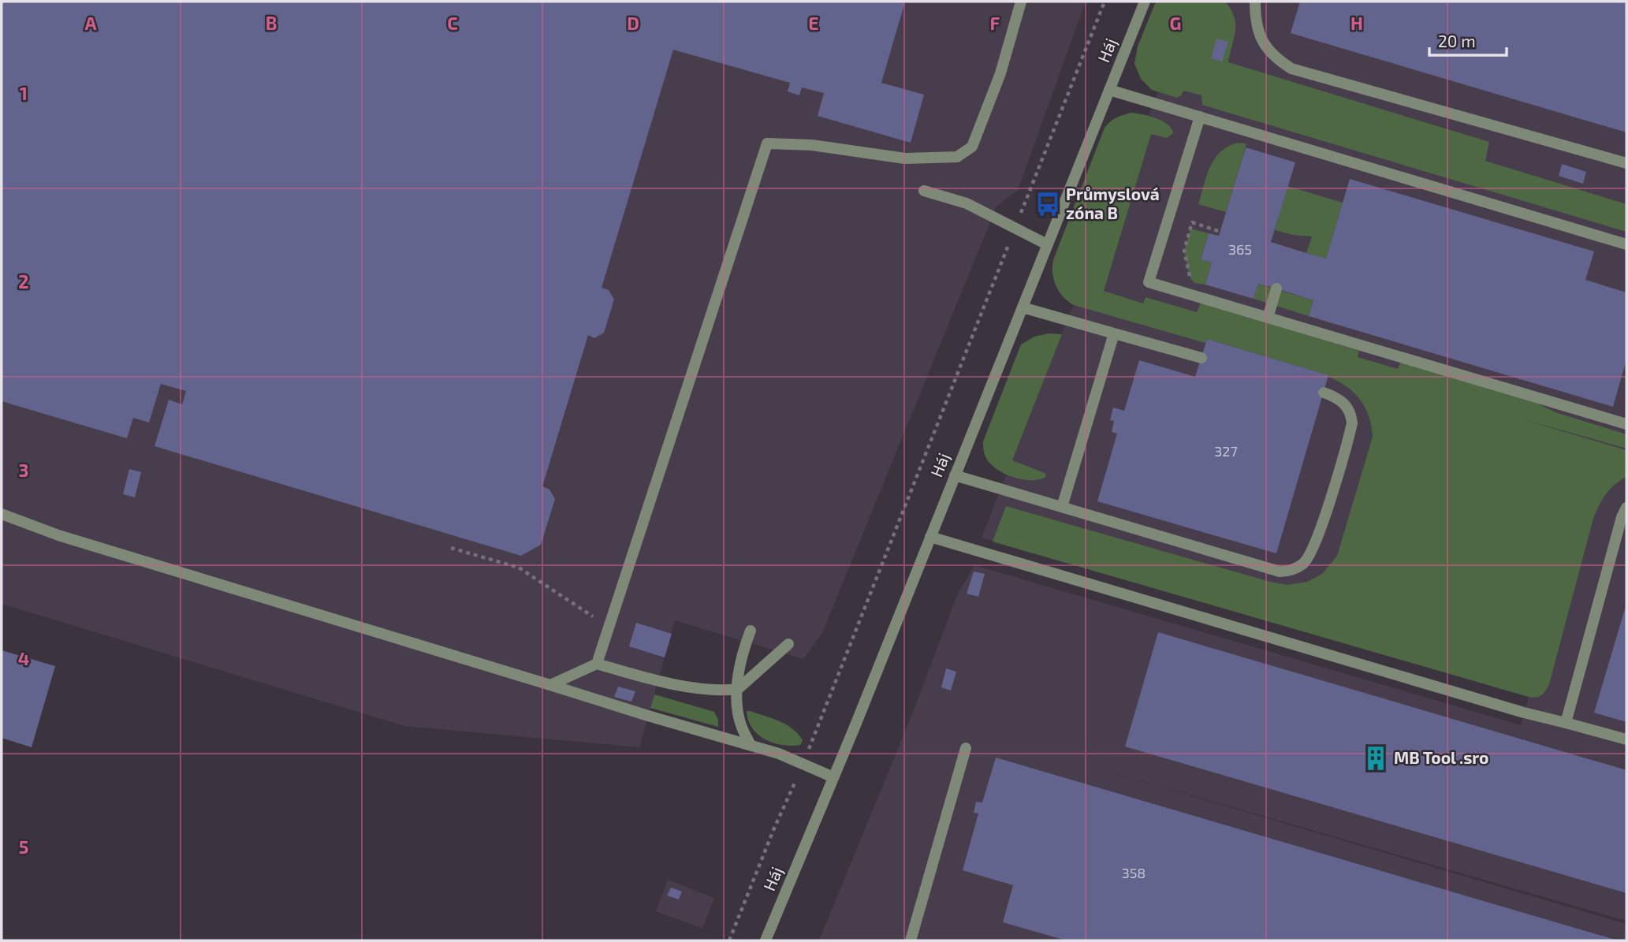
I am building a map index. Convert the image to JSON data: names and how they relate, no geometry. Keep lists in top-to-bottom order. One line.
{"streets":{"street":["Háj"]},"places":{"bus stop":["Průmyslová zóna B"],"building":["MB Tool .sro"]},"house_numbers":["365","327","358"],"scale_bar":"20 m","grid":{"columns":["A","B","C","D","E","F","G","H"],"rows":["1","2","3","4","5"]}}
